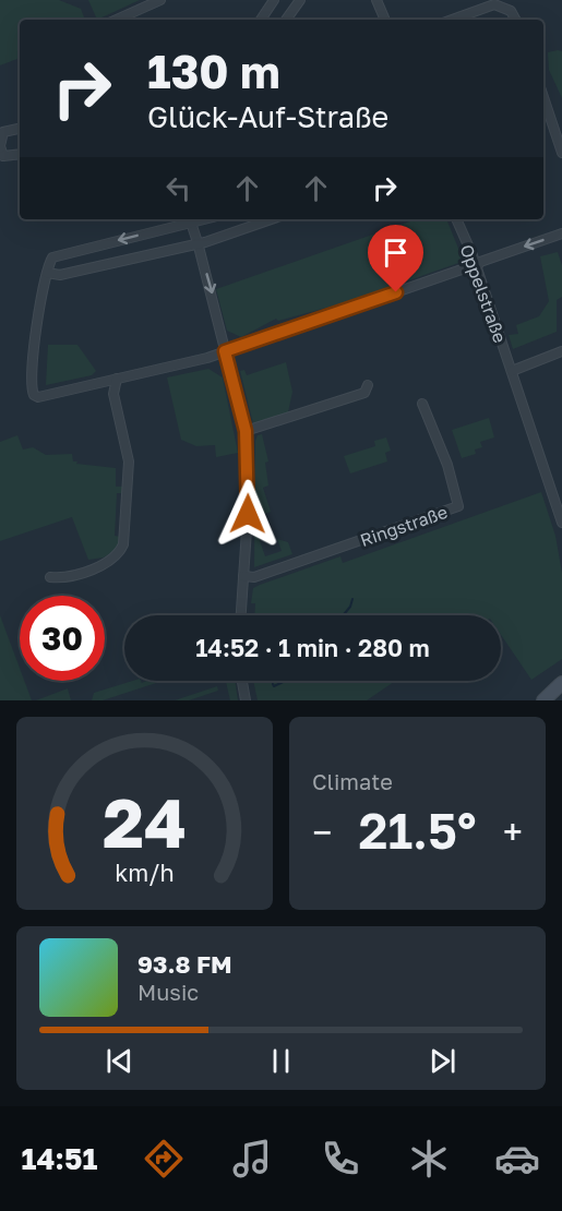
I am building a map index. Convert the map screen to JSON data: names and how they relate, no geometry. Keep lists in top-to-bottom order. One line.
{"streets":{"street":["Oppelstraße","Ringstraße"]},"page":{"turn":["130 m","Glück-Auf-Straße"],"limit":"30","trip":"14:52 · 1 min · 280 m","tile":"Climate","heat":["−","21.5°","+"],"song":["93.8 FM","Music"],"tabs":"14:51","gauge":["24","km/h"]}}
